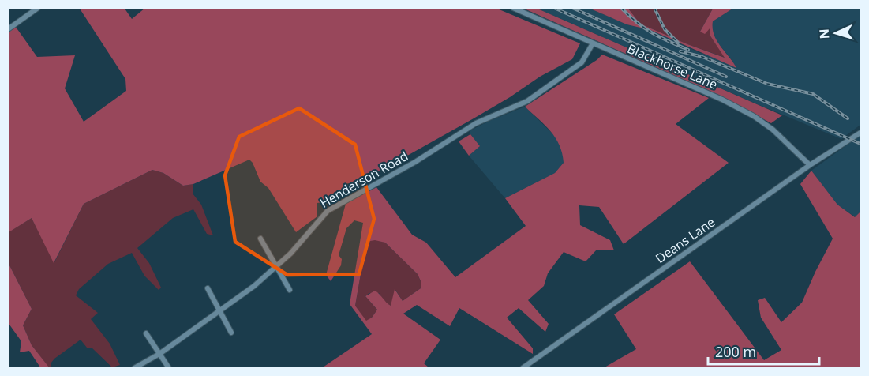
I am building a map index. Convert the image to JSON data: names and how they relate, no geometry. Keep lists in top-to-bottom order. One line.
{"streets":{"street":["Blackhorse Lane","Henderson Road","Deans Lane"]},"crossings":[["Blackhorse Lane","Henderson Road"],["Blackhorse Lane","Deans Lane"]],"scale_bar":"200 m","north":"left"}
